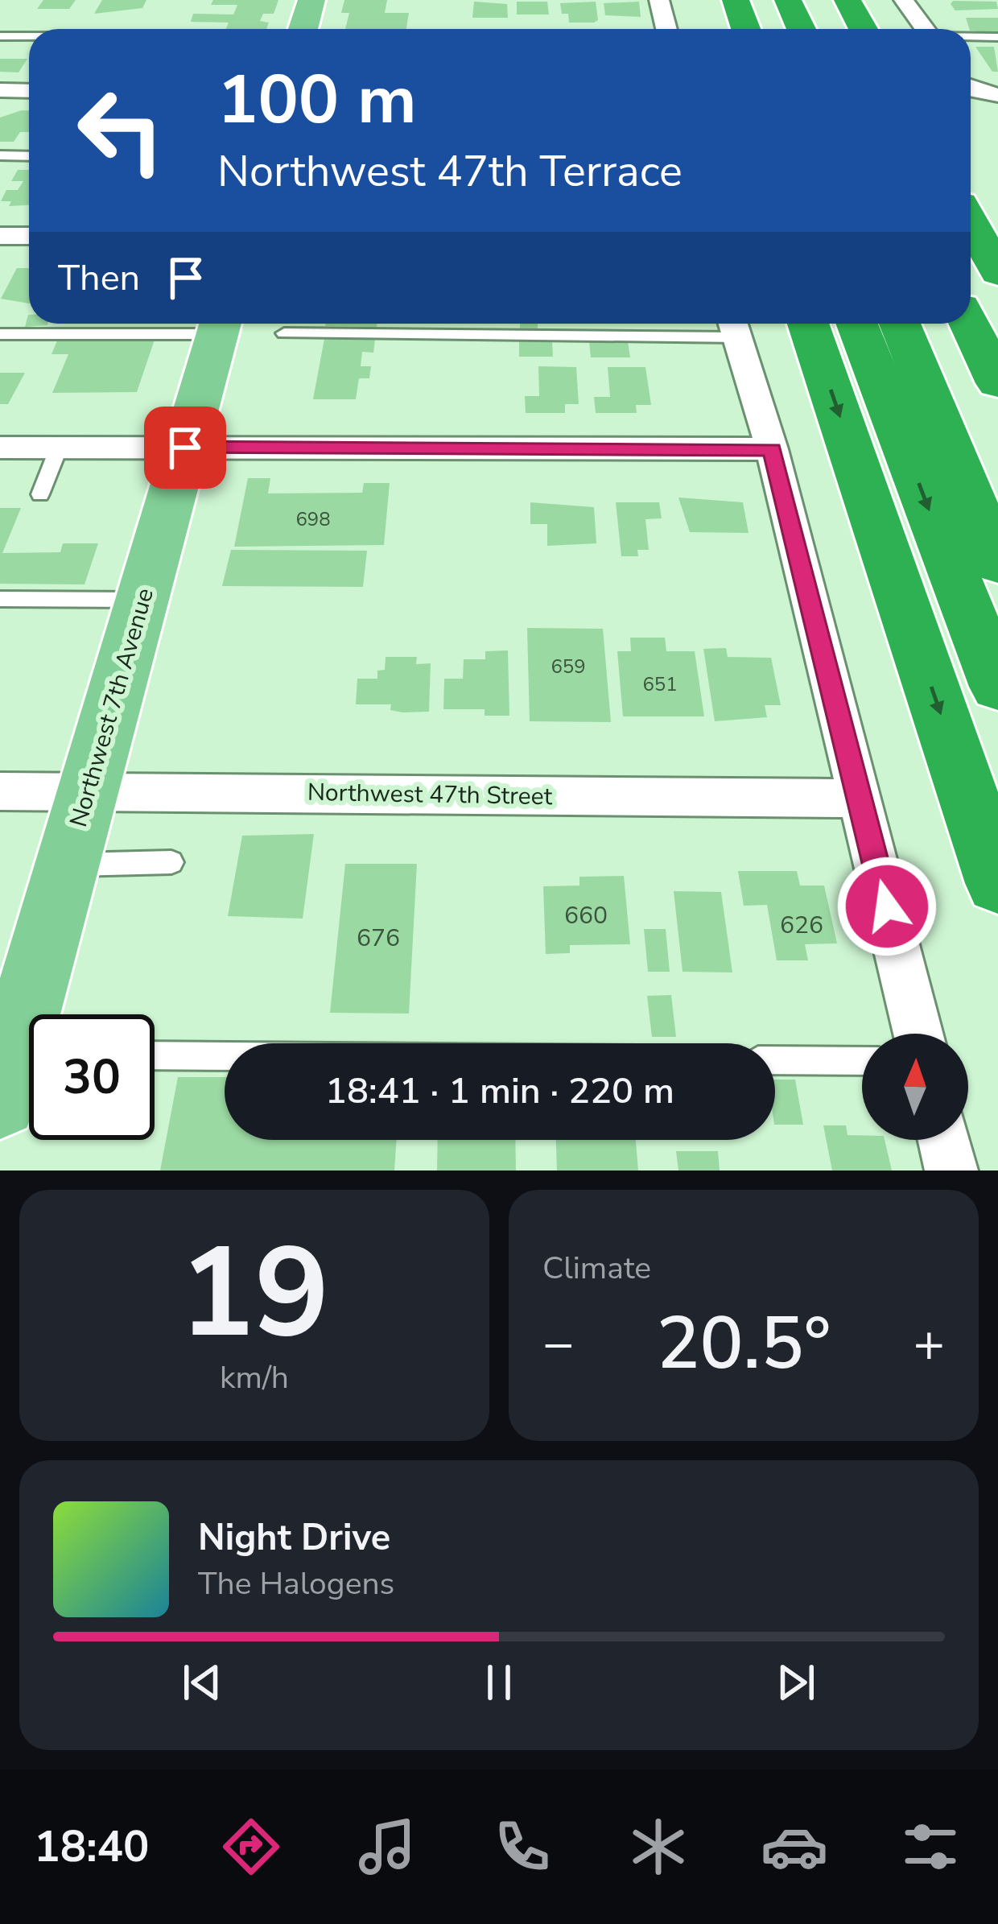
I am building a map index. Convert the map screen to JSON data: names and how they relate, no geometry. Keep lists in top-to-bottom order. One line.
{"streets":{"main road":["Northwest 7th Avenue"],"street":["Northwest 47th Street"]},"crossings":[["Northwest 7th Avenue","Northwest 47th Street"]],"house_numbers":["698","659","651","660","626","676"],"north":"top","page":{"turn":["100 m","Northwest 47th Terrace"],"then":"Then","limit":"30","trip":"18:41 · 1 min · 220 m","tile":[["19","km/h"],"Climate"],"heat":["−","20.5°","+"],"song":["Night Drive","The Halogens"],"tabs":"18:40"}}
